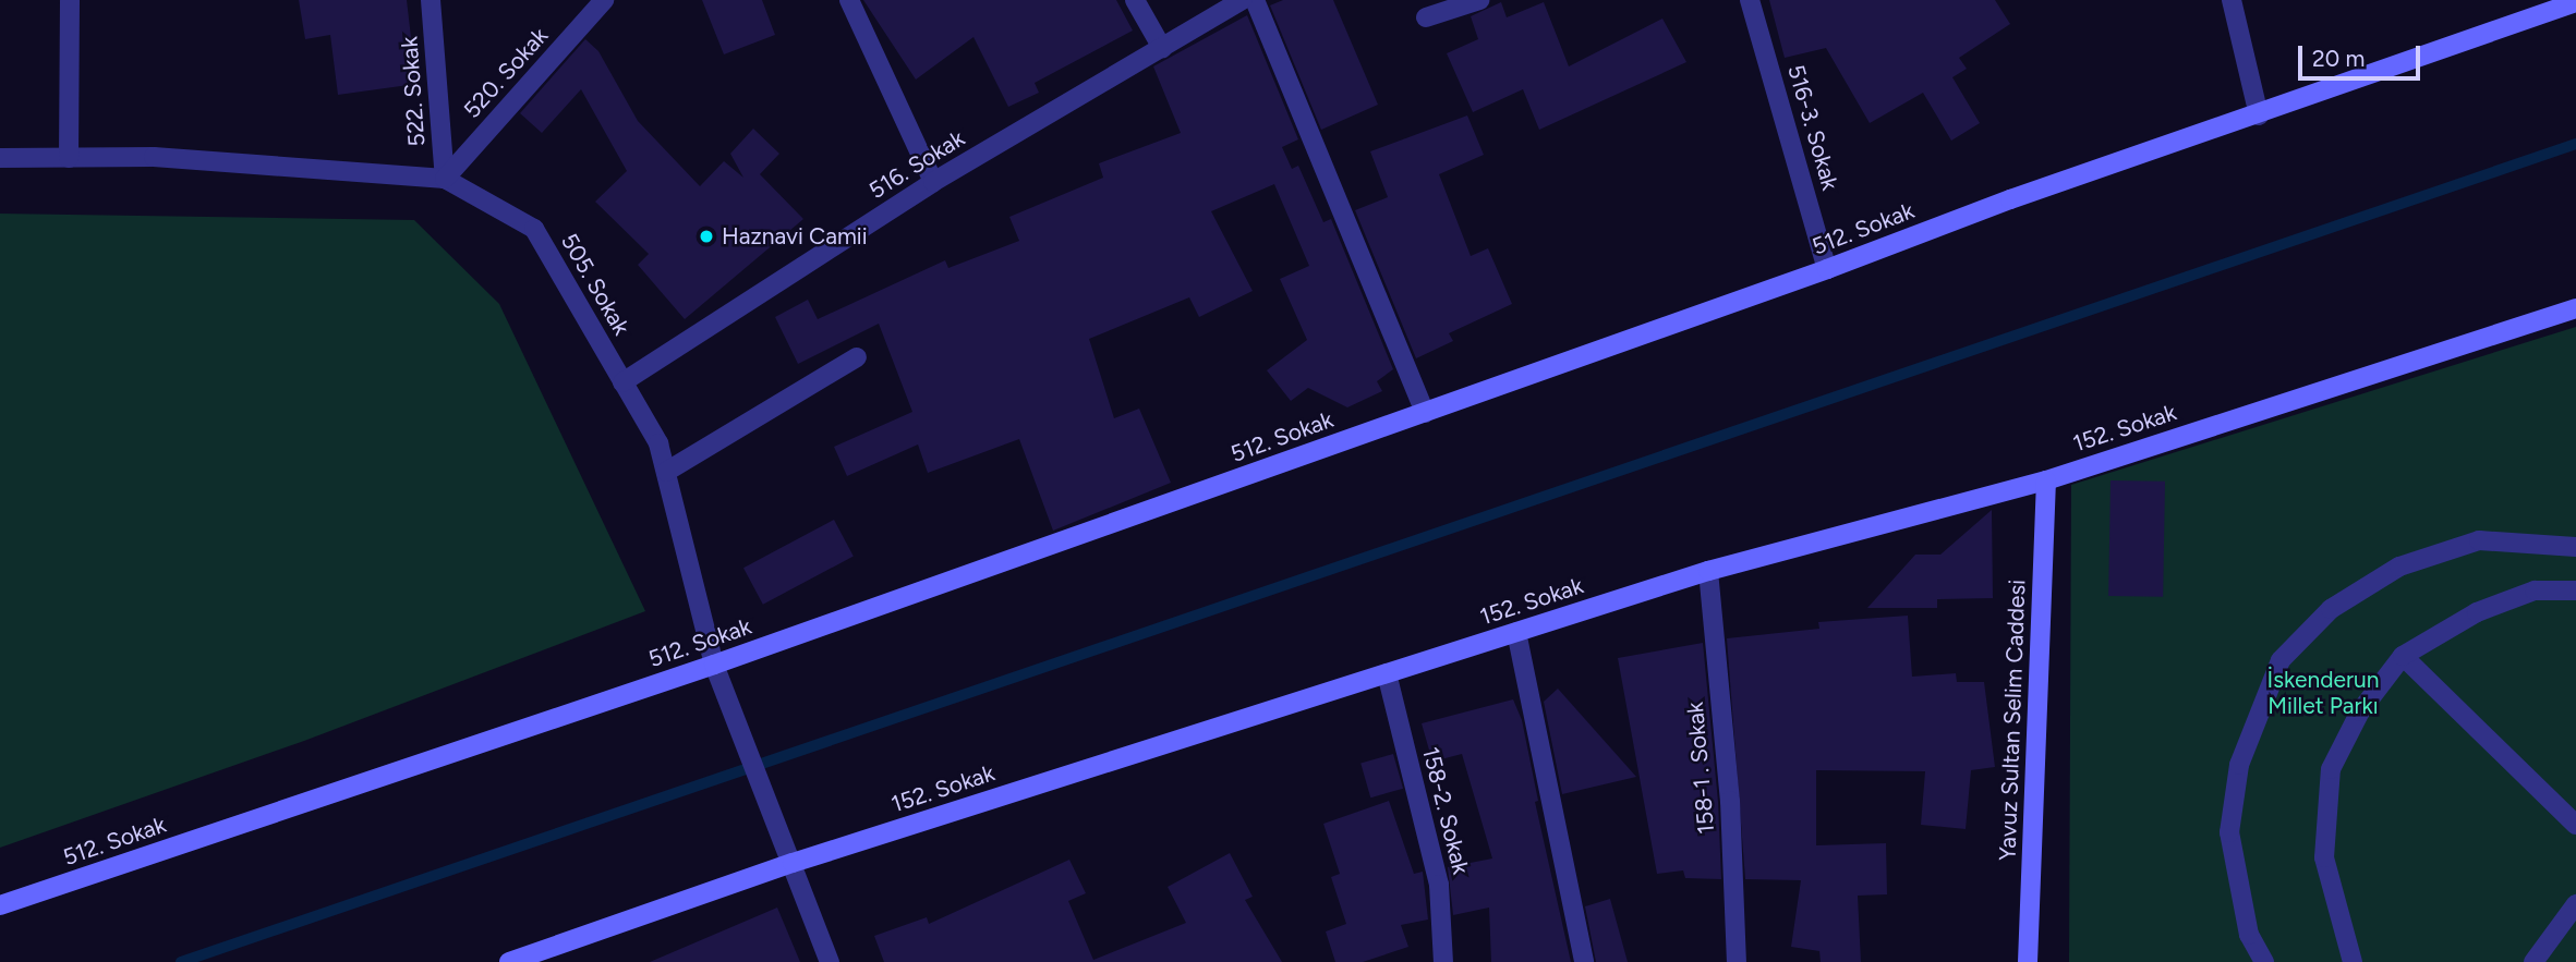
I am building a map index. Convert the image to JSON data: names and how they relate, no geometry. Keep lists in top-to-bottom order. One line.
{"streets":{"street":["520. Sokak","522. Sokak","516-3. Sokak","516. Sokak","512. Sokak","505. Sokak","152. Sokak","Yavuz Sultan Selim Caddesi","158-1 . Sokak","158-2. Sokak"]},"crossings":[["520. Sokak","522. Sokak"],["520. Sokak","505. Sokak"],["522. Sokak","505. Sokak"],["516-3. Sokak","512. Sokak"],["516. Sokak","505. Sokak"],["512. Sokak","505. Sokak"],["505. Sokak","152. Sokak"],["152. Sokak","Yavuz Sultan Selim Caddesi"],["152. Sokak","158-1 . Sokak"],["152. Sokak","158-2. Sokak"]],"parks":["İskenderun Millet Parkı"],"places":["Haznavi Camii"],"scale_bar":"20 m"}
